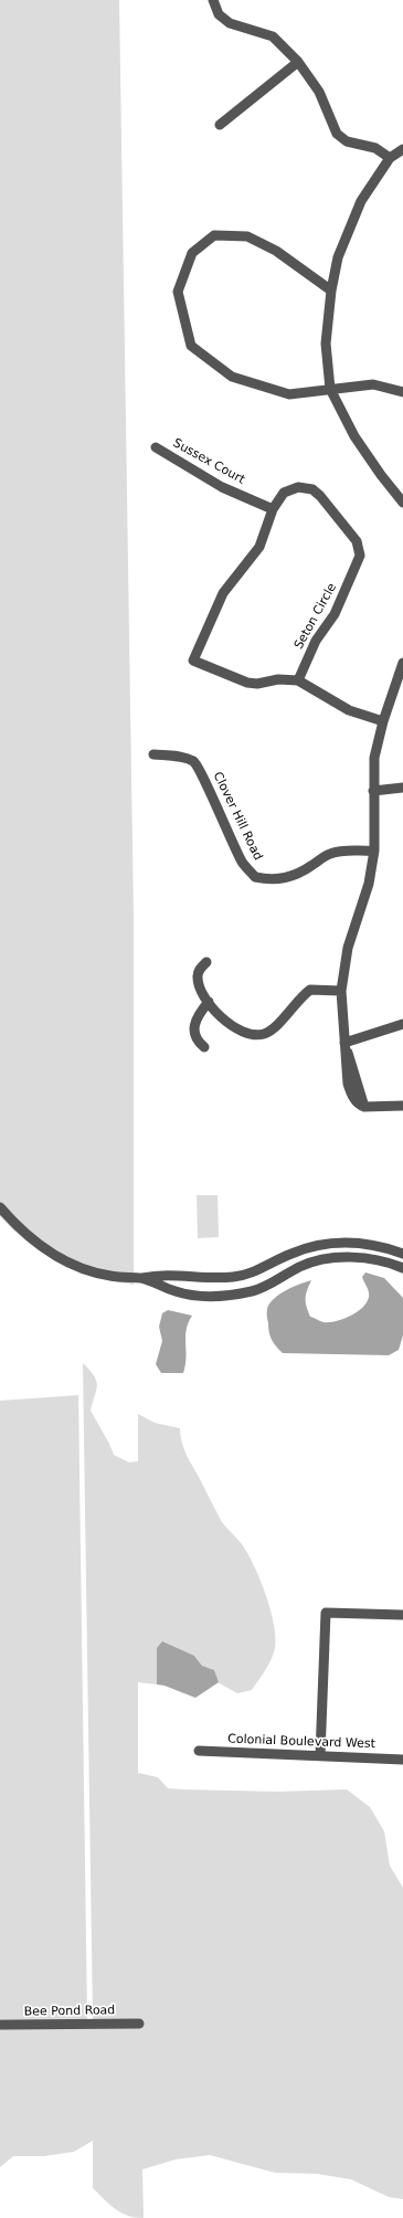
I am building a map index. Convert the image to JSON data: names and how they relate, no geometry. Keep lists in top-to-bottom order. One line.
{"streets":{"street":["Sussex Court","Seton Circle","Clover Hill Road","Colonial Boulevard West","Bee Pond Road"]},"crossings":[["Sussex Court","Seton Circle"]]}
